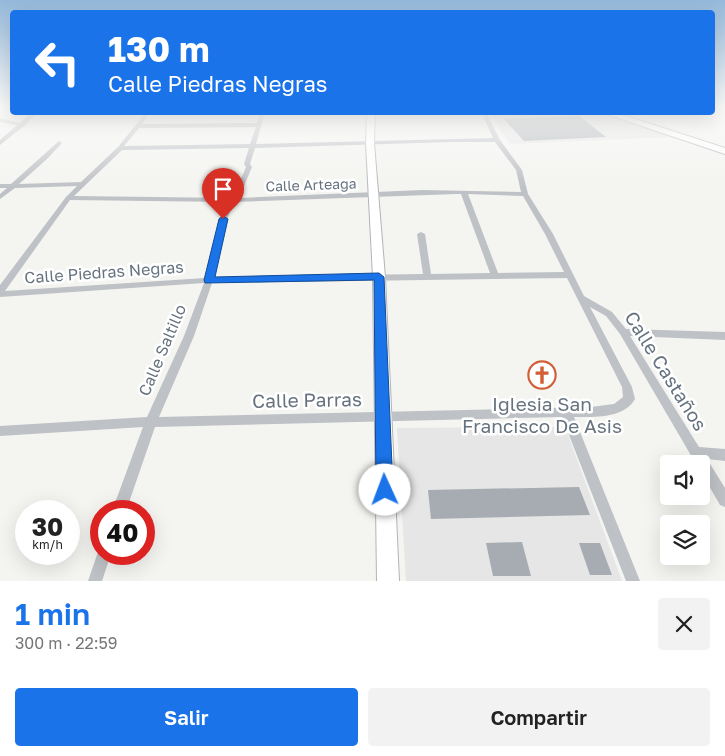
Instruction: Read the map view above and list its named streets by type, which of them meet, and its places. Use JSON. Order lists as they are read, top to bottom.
{
  "streets": {
    "street": [
      "Calle Arteaga",
      "Calle Piedras Negras",
      "Calle Saltillo",
      "Calle Castaños",
      "Calle Parras"
    ]
  },
  "crossings": [
    ["Calle Arteaga", "Calle Piedras Negras"],
    ["Calle Arteaga", "Calle Saltillo"],
    ["Calle Piedras Negras", "Calle Saltillo"],
    ["Calle Saltillo", "Calle Parras"],
    ["Calle Castaños", "Calle Parras"]
  ],
  "places": {
    "church": ["Iglesia San Francisco De Asis"]
  },
  "page": {
    "turn": ["130 m", "Calle Piedras Negras"],
    "speed": "30 km/h",
    "limit": "40",
    "heading": ["1 min", "300 m · 22:59"],
    "buttons": ["Salir", "Compartir"]
  }
}
